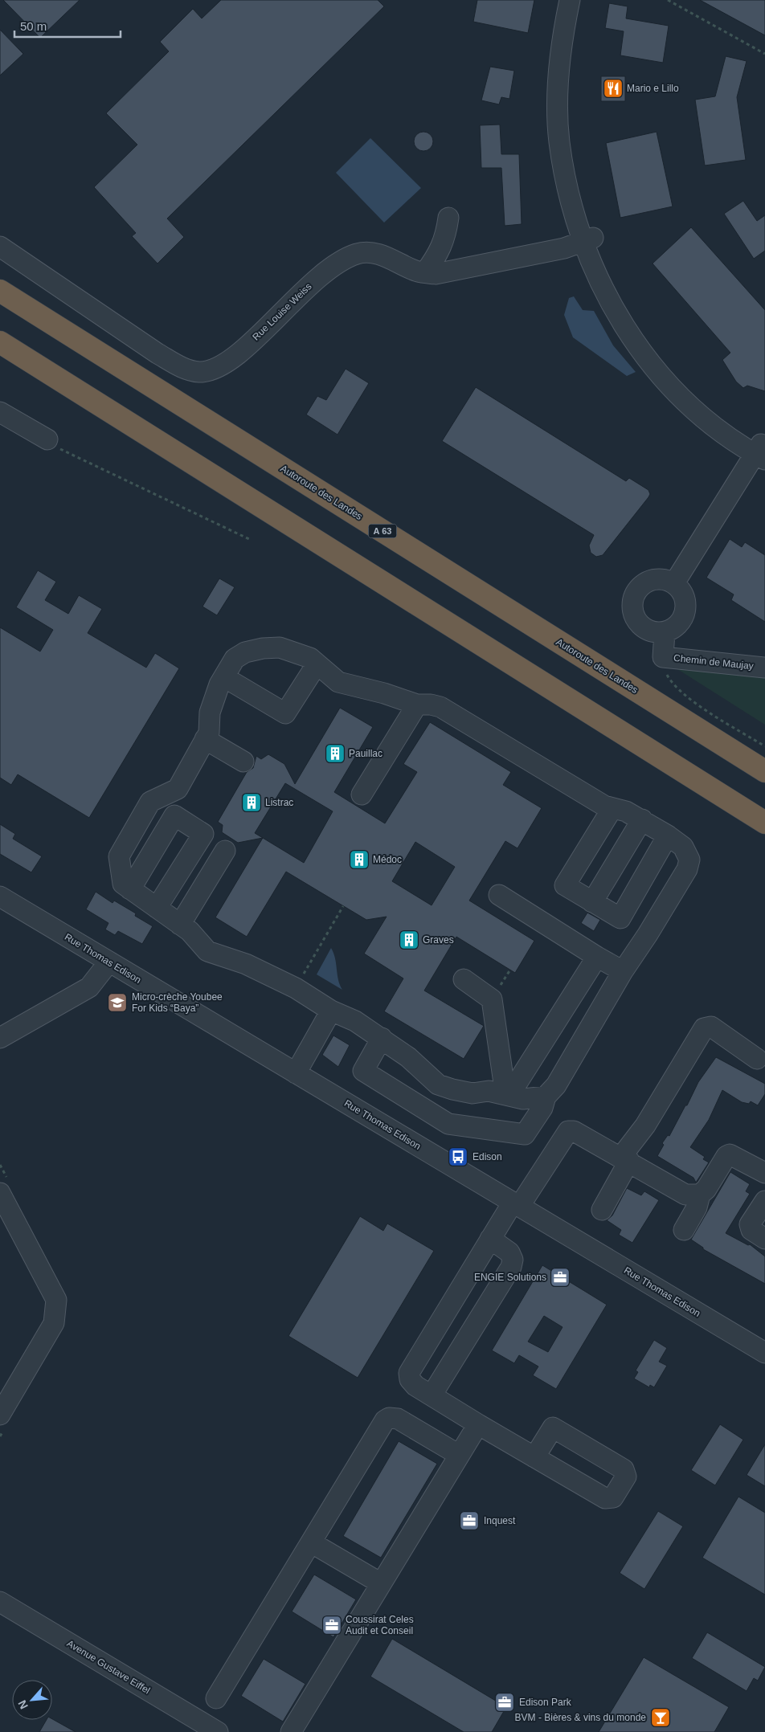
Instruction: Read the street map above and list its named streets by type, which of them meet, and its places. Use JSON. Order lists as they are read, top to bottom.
{
  "streets": {
    "highway": ["Autoroute des Landes", "A 63"],
    "street": [
      "Rue Louise Weiss",
      "Chemin de Maujay",
      "Rue Thomas Edison",
      "Avenue Gustave Eiffel"
    ]
  },
  "places": {
    "restaurant": ["Mario e Lillo"],
    "building": [
      "Pauillac",
      "Listrac",
      "Médoc",
      "Graves"
    ],
    "school or university": ["Micro-crèche Youbee For Kids “Baya”"],
    "bus stop": ["Edison"],
    "office": [
      "ENGIE Solutions",
      "Inquest",
      "Coussirat Celes Audit et Conseil",
      "Edison Park"
    ],
    "bar": ["BVM - Bières & vins du monde"]
  },
  "scale_bar": "50 m",
  "north": "bottom left"
}
